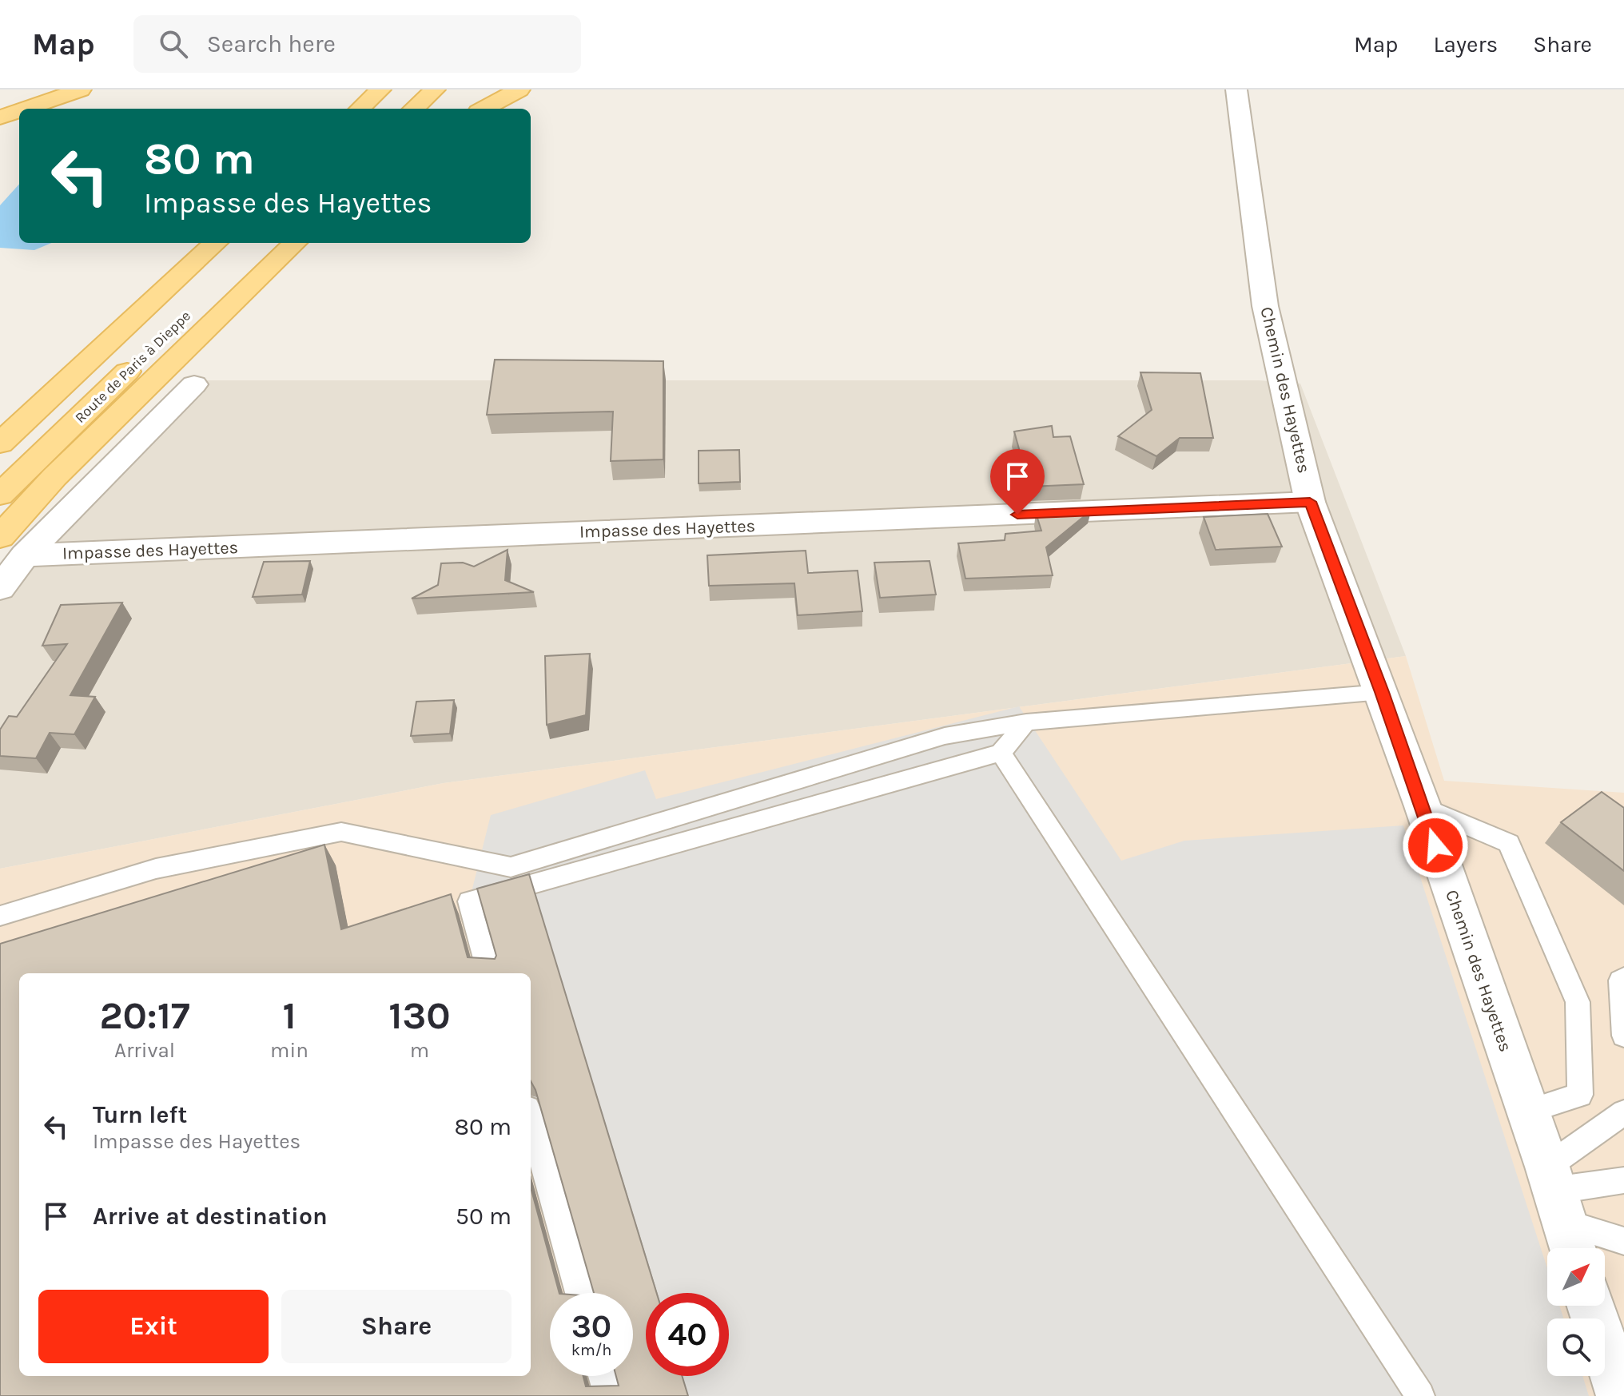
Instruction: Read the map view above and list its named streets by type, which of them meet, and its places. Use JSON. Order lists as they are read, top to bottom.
{
  "streets": {
    "main road": ["Route de Paris à Dieppe"],
    "street": ["Chemin des Hayettes", "Impasse des Hayettes"]
  },
  "crossings": [
    ["Chemin des Hayettes", "Impasse des Hayettes"]
  ],
  "north": "top right",
  "page": {
    "header": "Map",
    "search": "Search here",
    "nav": ["Map", "Layers", "Share"],
    "turn": ["80 m", "Impasse des Hayettes"],
    "eta": [
      "20:17",
      "Arrival",
      "1",
      "min",
      "130",
      "m"
    ],
    "list": [
      {
        "name": "Turn left",
        "note": "Impasse des Hayettes",
        "value": "80 m"
      },
      {
        "name": "Arrive at destination",
        "value": "50 m"
      }
    ],
    "buttons": ["Exit", "Share"],
    "speed": "30 km/h",
    "limit": "40"
  }
}
